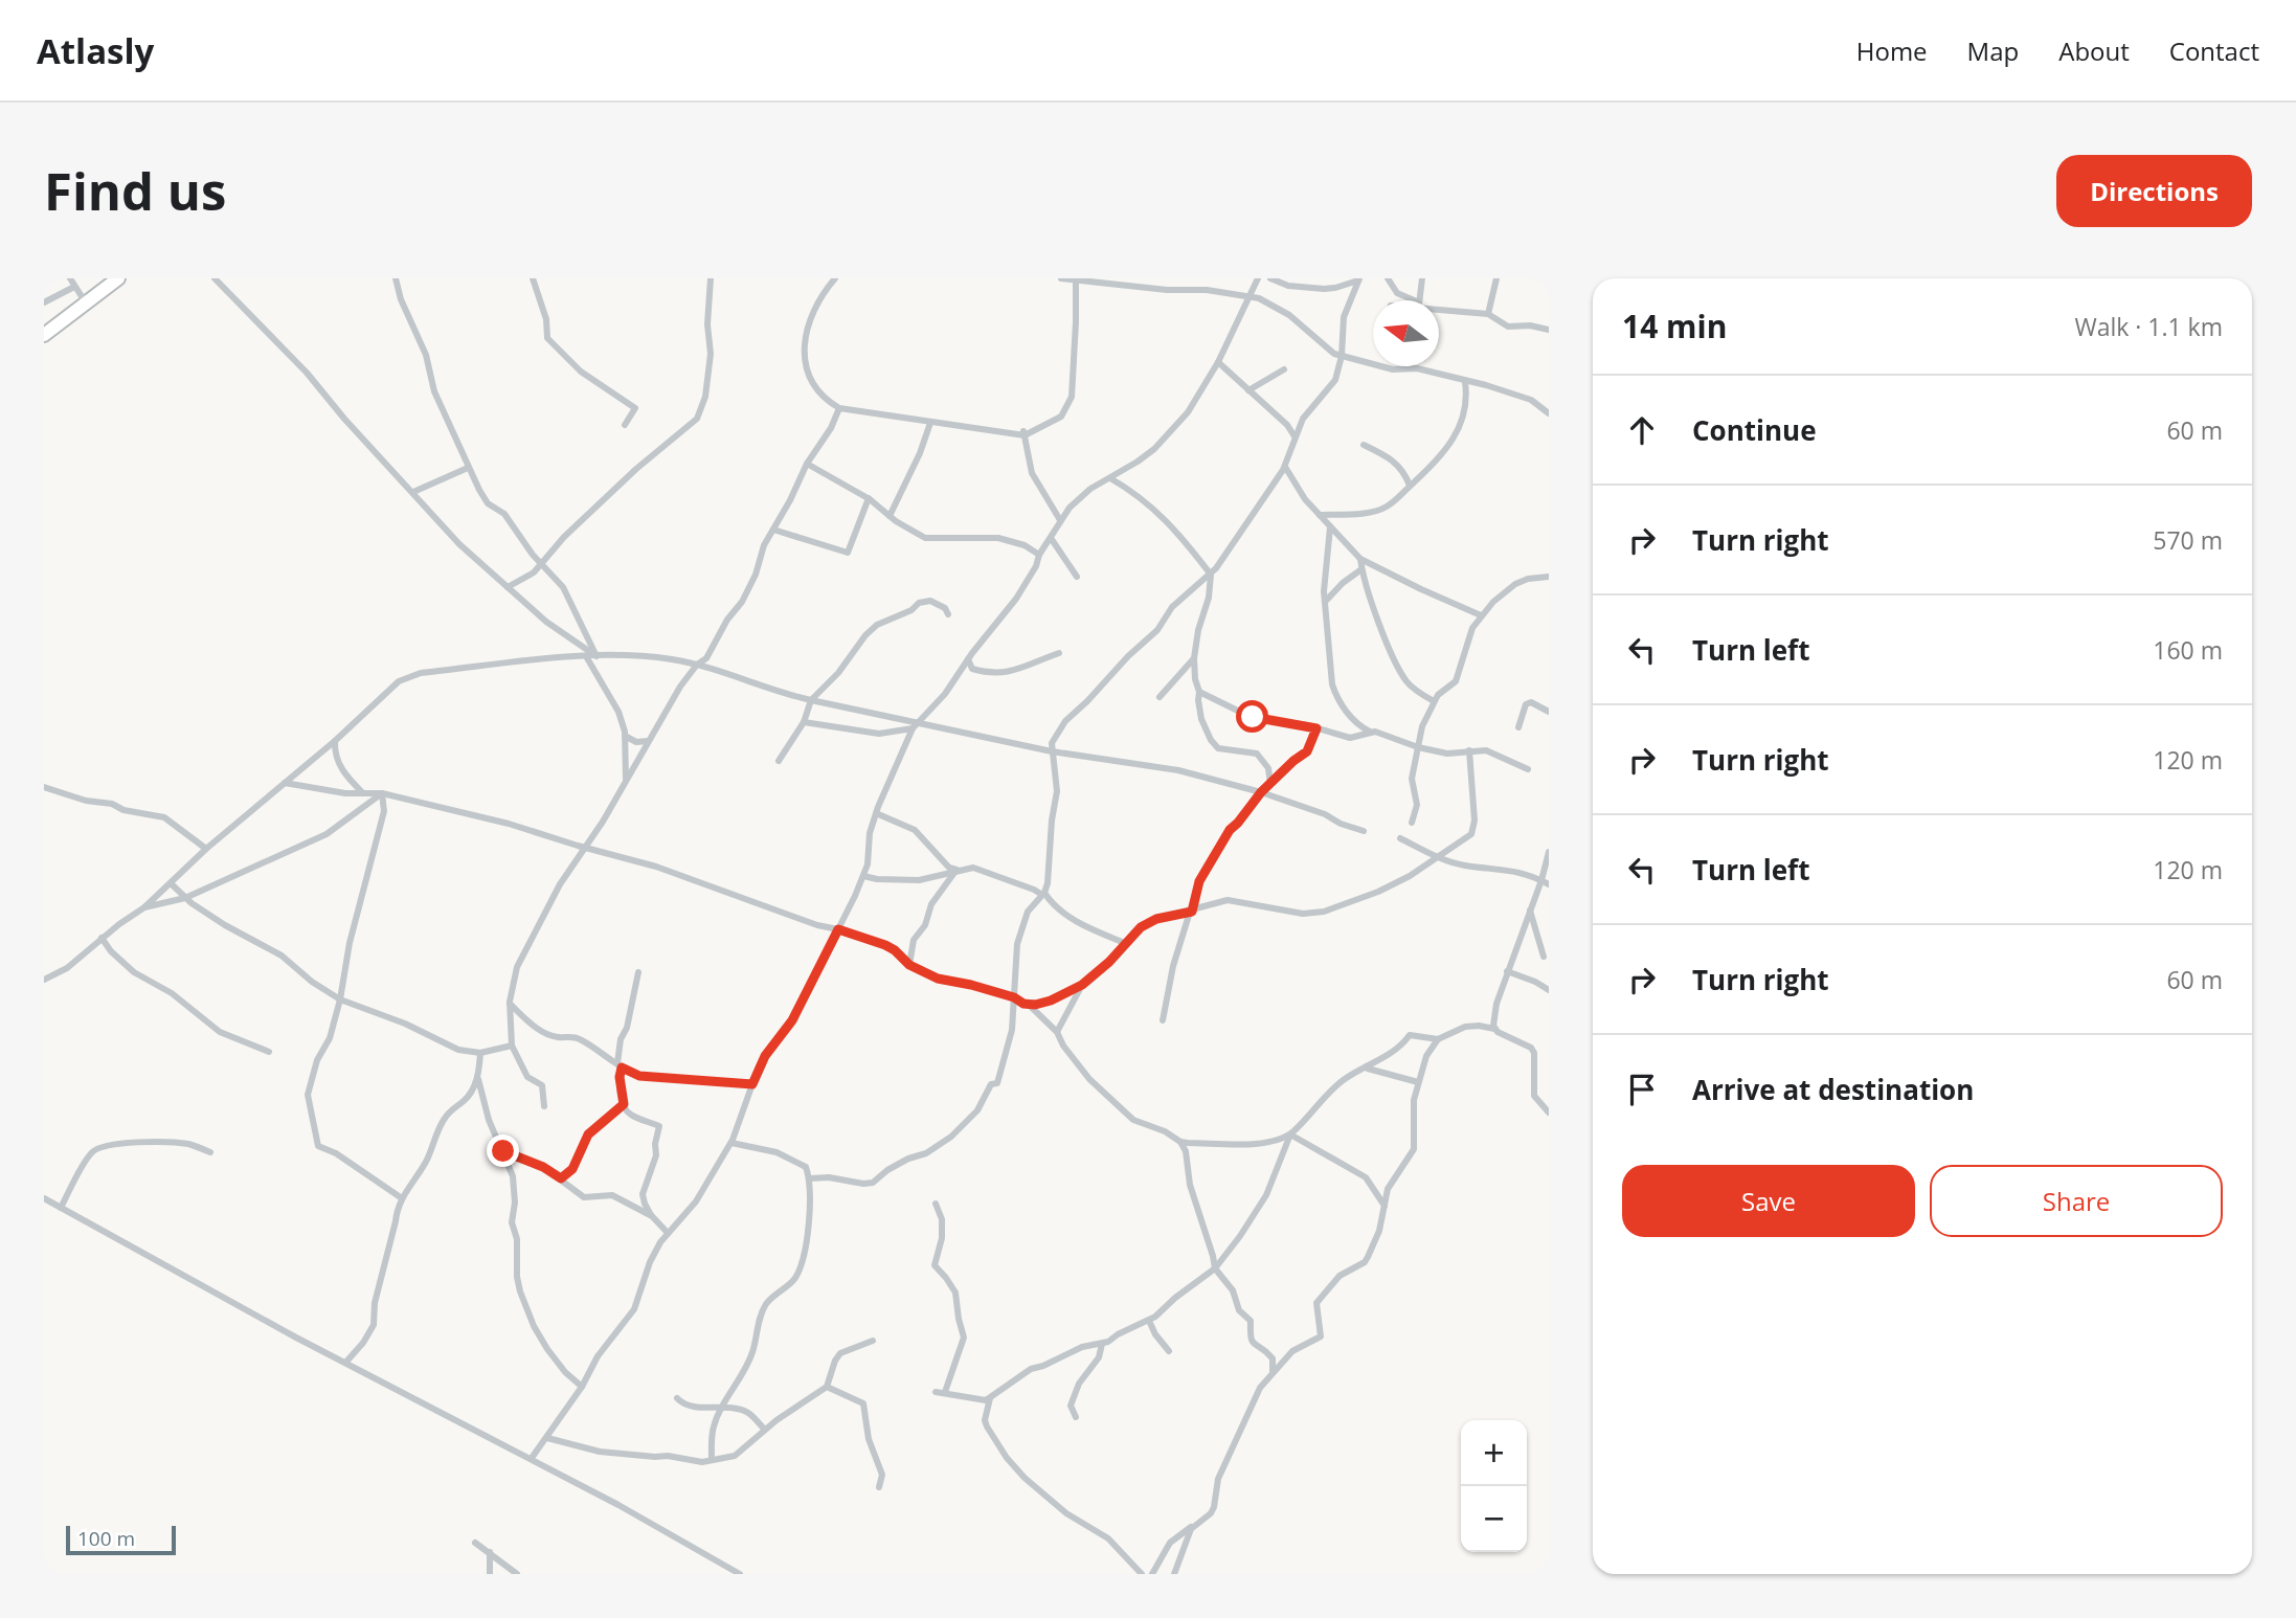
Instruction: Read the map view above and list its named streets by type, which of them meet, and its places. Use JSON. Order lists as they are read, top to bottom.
{
  "scale_bar": "100 m",
  "north": "left",
  "page": {
    "header": "Atlasly",
    "nav": [
      "Home",
      "Map",
      "About",
      "Contact"
    ],
    "buttons": [
      "Directions",
      ["Save", "Share"]
    ],
    "title": "Find us",
    "heading": ["14 min", "Walk · 1.1 km"],
    "list": [
      ["Continue", "60 m"],
      ["Turn right", "570 m"],
      ["Turn left", "160 m"],
      ["Turn right", "120 m"],
      ["Turn left", "120 m"],
      ["Turn right", "60 m"],
      "Arrive at destination"
    ],
    "map_buttons": ["+", "−"],
    "scale": "100 m"
  }
}
